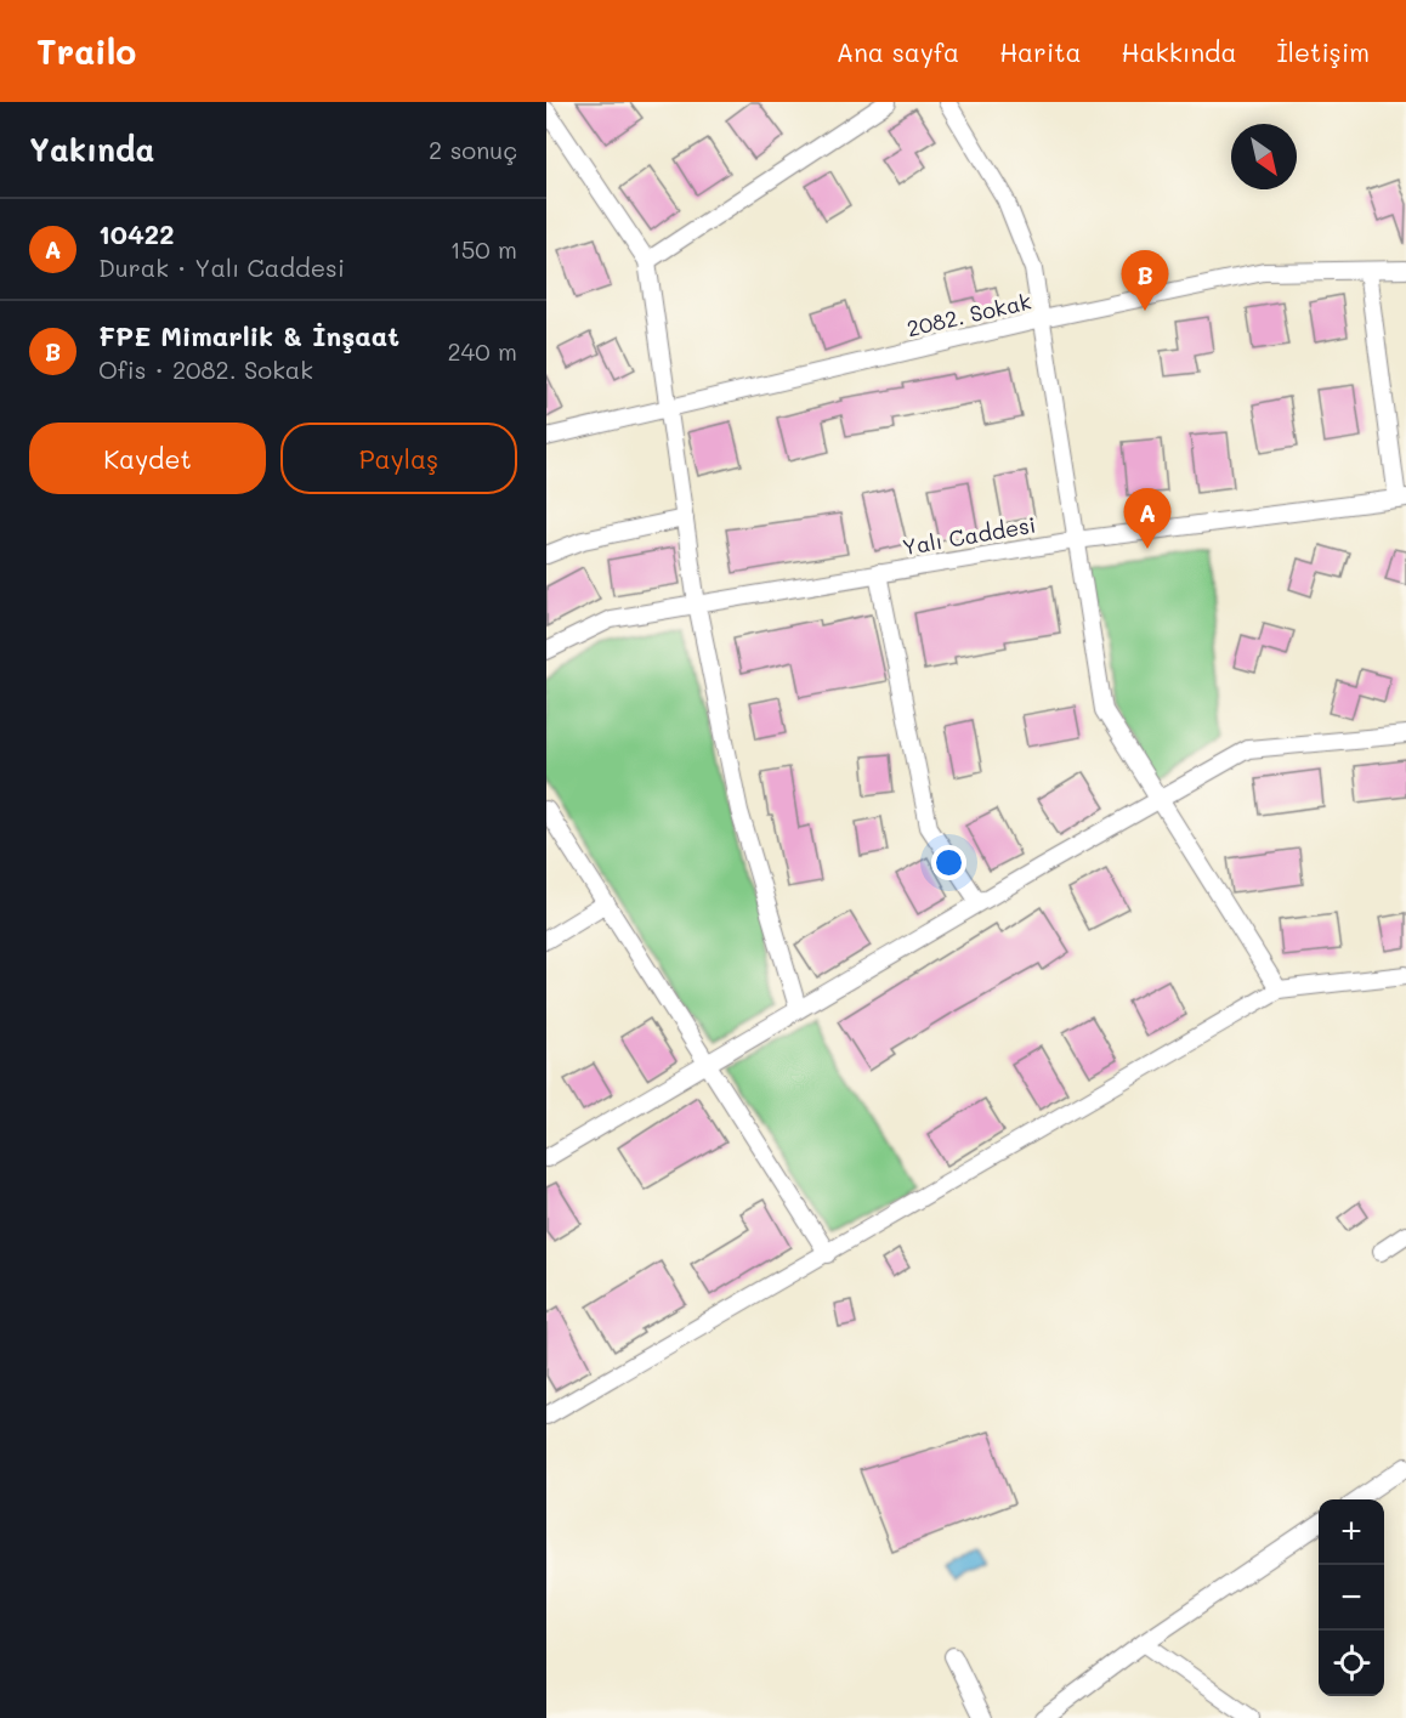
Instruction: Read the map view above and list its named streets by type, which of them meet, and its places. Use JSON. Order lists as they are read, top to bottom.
{
  "streets": {
    "street": ["2082. Sokak", "Yalı Caddesi"]
  },
  "north": "bottom right",
  "page": {
    "header": "Trailo",
    "nav": [
      "Ana sayfa",
      "Harita",
      "Hakkında",
      "İletişim"
    ],
    "heading": ["Yakında", "2 sonuç"],
    "list": [
      {
        "mark": "A",
        "name": "10422",
        "note": "Durak · Yalı Caddesi",
        "value": "150 m"
      },
      {
        "mark": "B",
        "name": "FPE Mimarlik & İnşaat",
        "note": "Ofis · 2082. Sokak",
        "value": "240 m"
      }
    ],
    "pins": ["B", "A"],
    "buttons": ["Kaydet", "Paylaş"],
    "map_buttons": ["+", "−"]
  }
}
